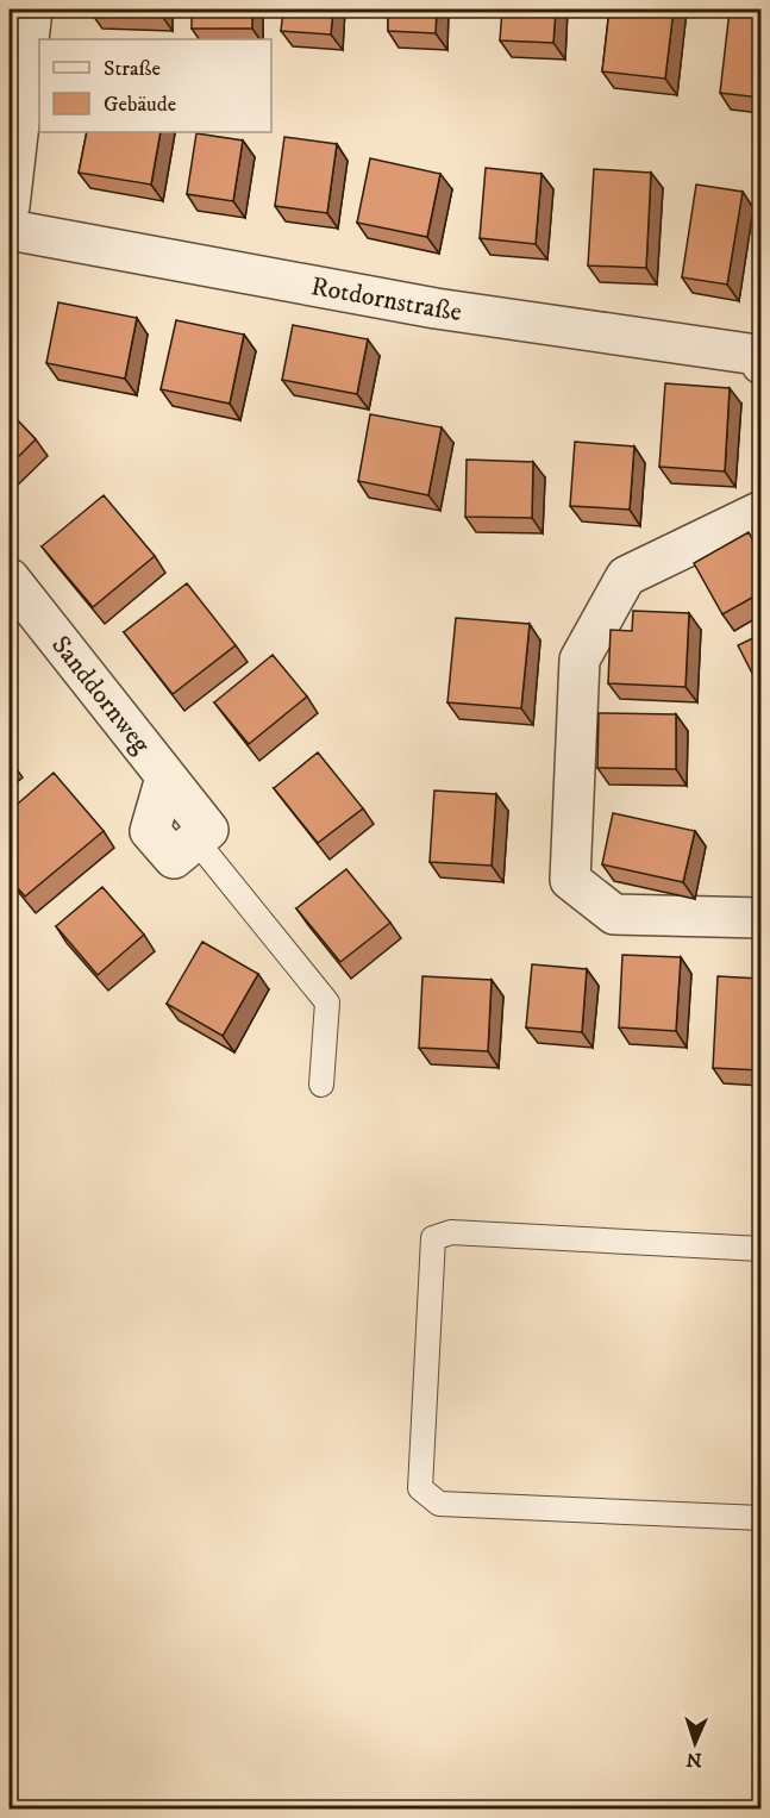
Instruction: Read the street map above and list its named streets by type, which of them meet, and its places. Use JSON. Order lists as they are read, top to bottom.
{
  "streets": {
    "street": ["Rotdornstraße", "Sanddornweg"]
  },
  "legend": ["Straße", "Gebäude"],
  "north": "bottom"
}
